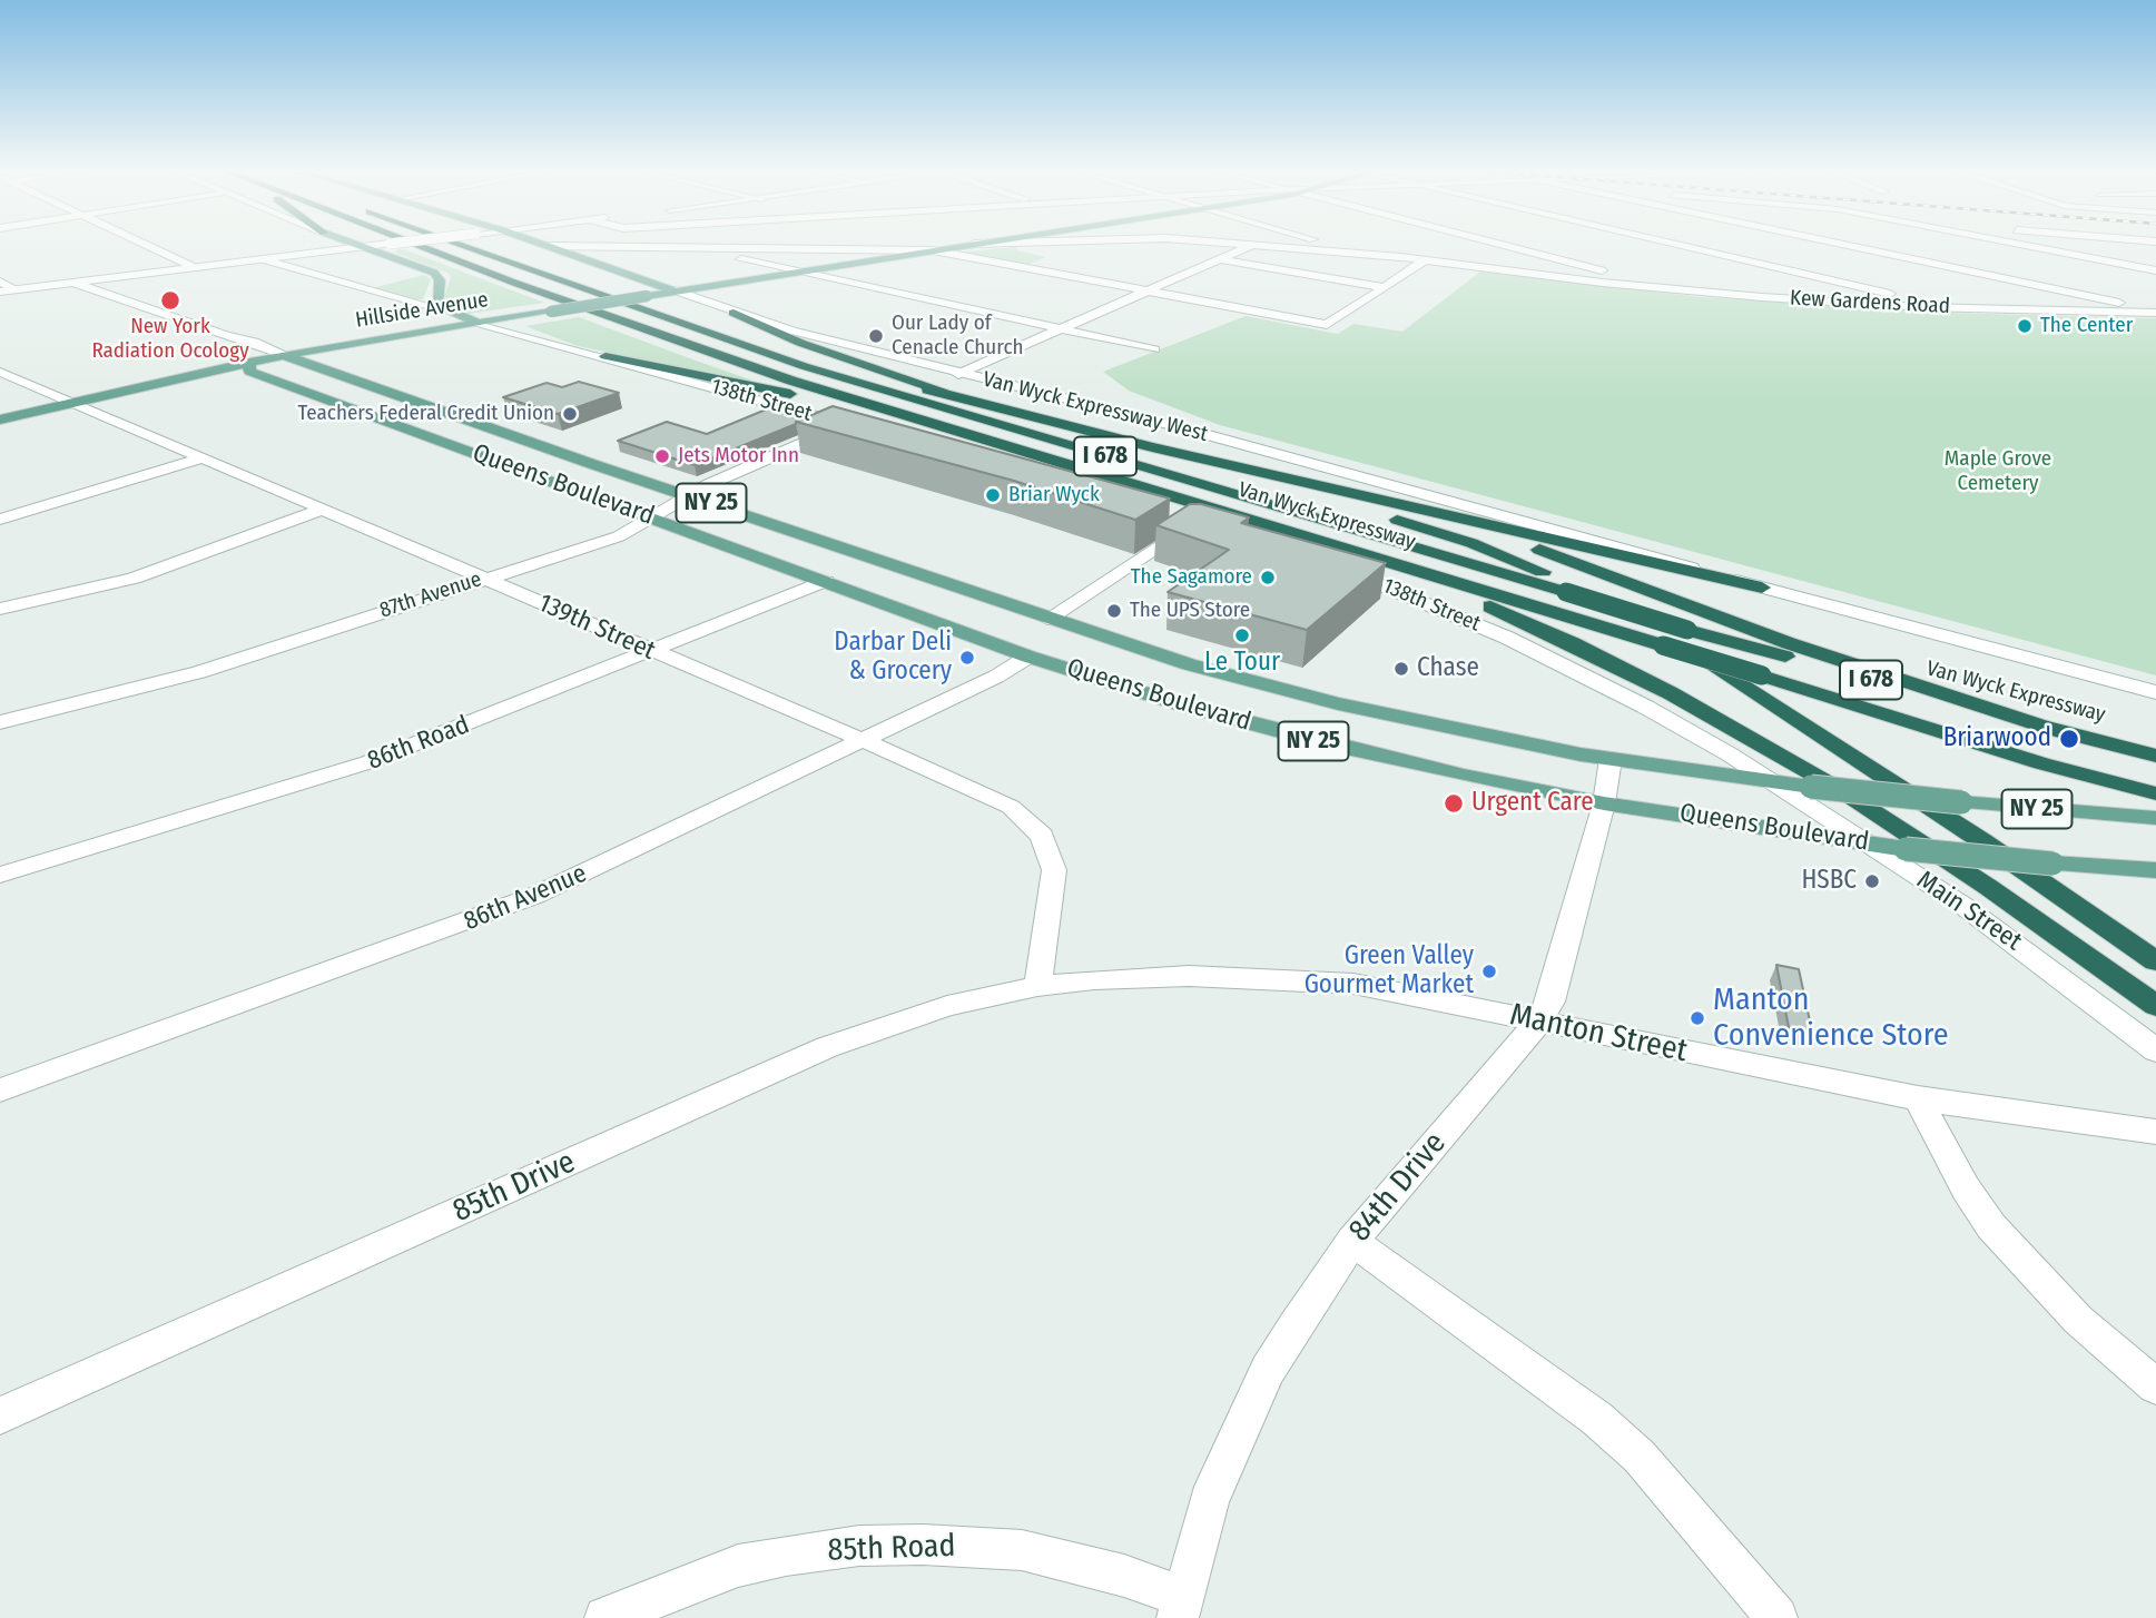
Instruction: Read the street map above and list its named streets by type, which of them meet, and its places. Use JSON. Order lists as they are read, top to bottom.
{
  "streets": {
    "highway": ["I 678", "Van Wyck Expressway"],
    "main road": [
      "Hillside Avenue",
      "Van Wyck Expressway West",
      "Queens Boulevard",
      "NY 25"
    ],
    "street": [
      "Kew Gardens Road",
      "138th Street",
      "87th Avenue",
      "139th Street",
      "86th Road",
      "86th Avenue",
      "Main Street",
      "Manton Street",
      "85th Drive",
      "84th Drive",
      "85th Road"
    ]
  },
  "crossings": [
    ["Hillside Avenue", "138th Street"],
    ["Hillside Avenue", "Van Wyck Expressway West"],
    ["Hillside Avenue", "Queens Boulevard"],
    ["Hillside Avenue", "Van Wyck Expressway"],
    ["Hillside Avenue", "139th Street"],
    ["138th Street", "Queens Boulevard"],
    ["138th Street", "87th Avenue"],
    ["138th Street", "Main Street"],
    ["Van Wyck Expressway West", "Van Wyck Expressway"],
    ["Queens Boulevard", "87th Avenue"],
    ["Queens Boulevard", "86th Road"],
    ["Queens Boulevard", "86th Avenue"],
    ["Queens Boulevard", "Main Street"],
    ["Queens Boulevard", "84th Drive"],
    ["87th Avenue", "139th Street"],
    ["139th Street", "86th Road"],
    ["139th Street", "86th Avenue"],
    ["139th Street", "Manton Street"],
    ["139th Street", "85th Drive"],
    ["Manton Street", "85th Drive"],
    ["Manton Street", "84th Drive"],
    ["84th Drive", "85th Road"]
  ],
  "parks": ["Maple Grove Cemetery"],
  "places": [
    "New York Radiation Ocology",
    "The Center",
    "Our Lady of Cenacle Church",
    "Teachers Federal Credit Union",
    "Jets Motor Inn",
    "Briar Wyck",
    "The Sagamore",
    "The UPS Store",
    "Le Tour",
    "Darbar Deli & Grocery",
    "Chase",
    "Briarwood",
    "Urgent Care",
    "HSBC",
    "Green Valley Gourmet Market",
    "Manton Convenience Store"
  ]
}
